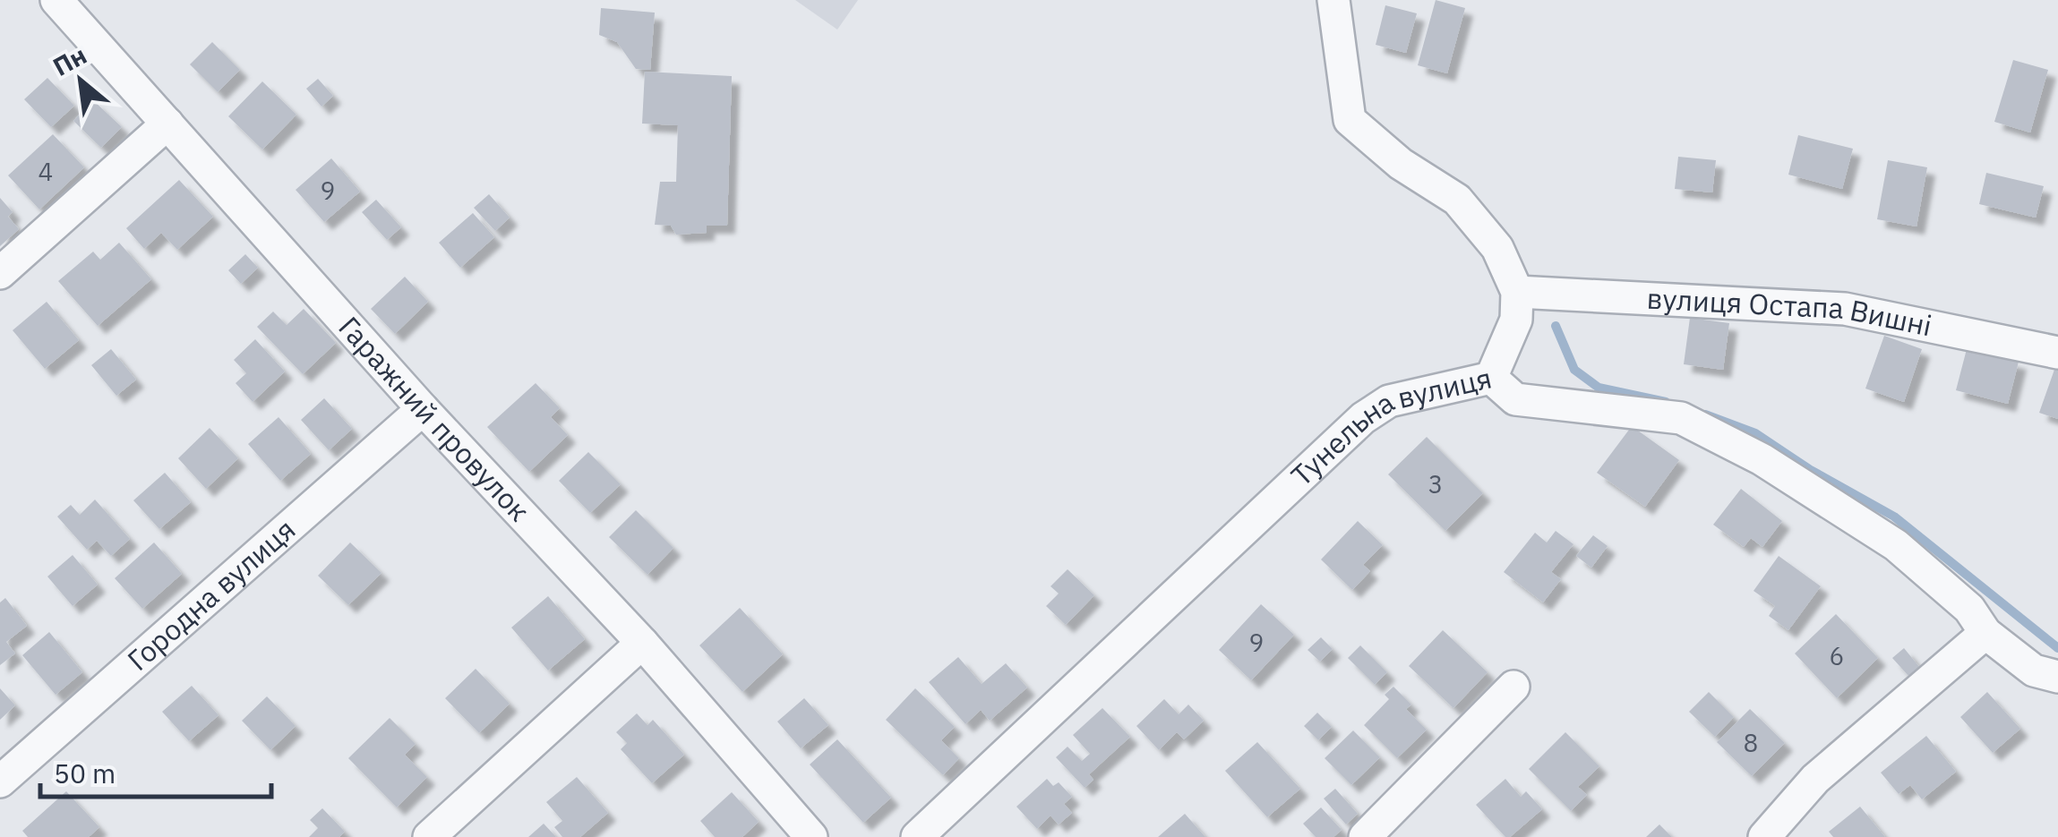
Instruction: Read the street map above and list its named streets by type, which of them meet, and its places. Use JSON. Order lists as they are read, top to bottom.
{
  "streets": {
    "street": [
      "вулиця Остапа Вишні",
      "Гаражний провулок",
      "Тунельна вулиця",
      "Городна вулиця"
    ]
  },
  "crossings": [
    ["Гаражний провулок", "Городна вулиця"]
  ],
  "house_numbers": [
    "4",
    "9",
    "3",
    "9",
    "6",
    "8"
  ],
  "scale_bar": "50 m",
  "north": "top left"
}
